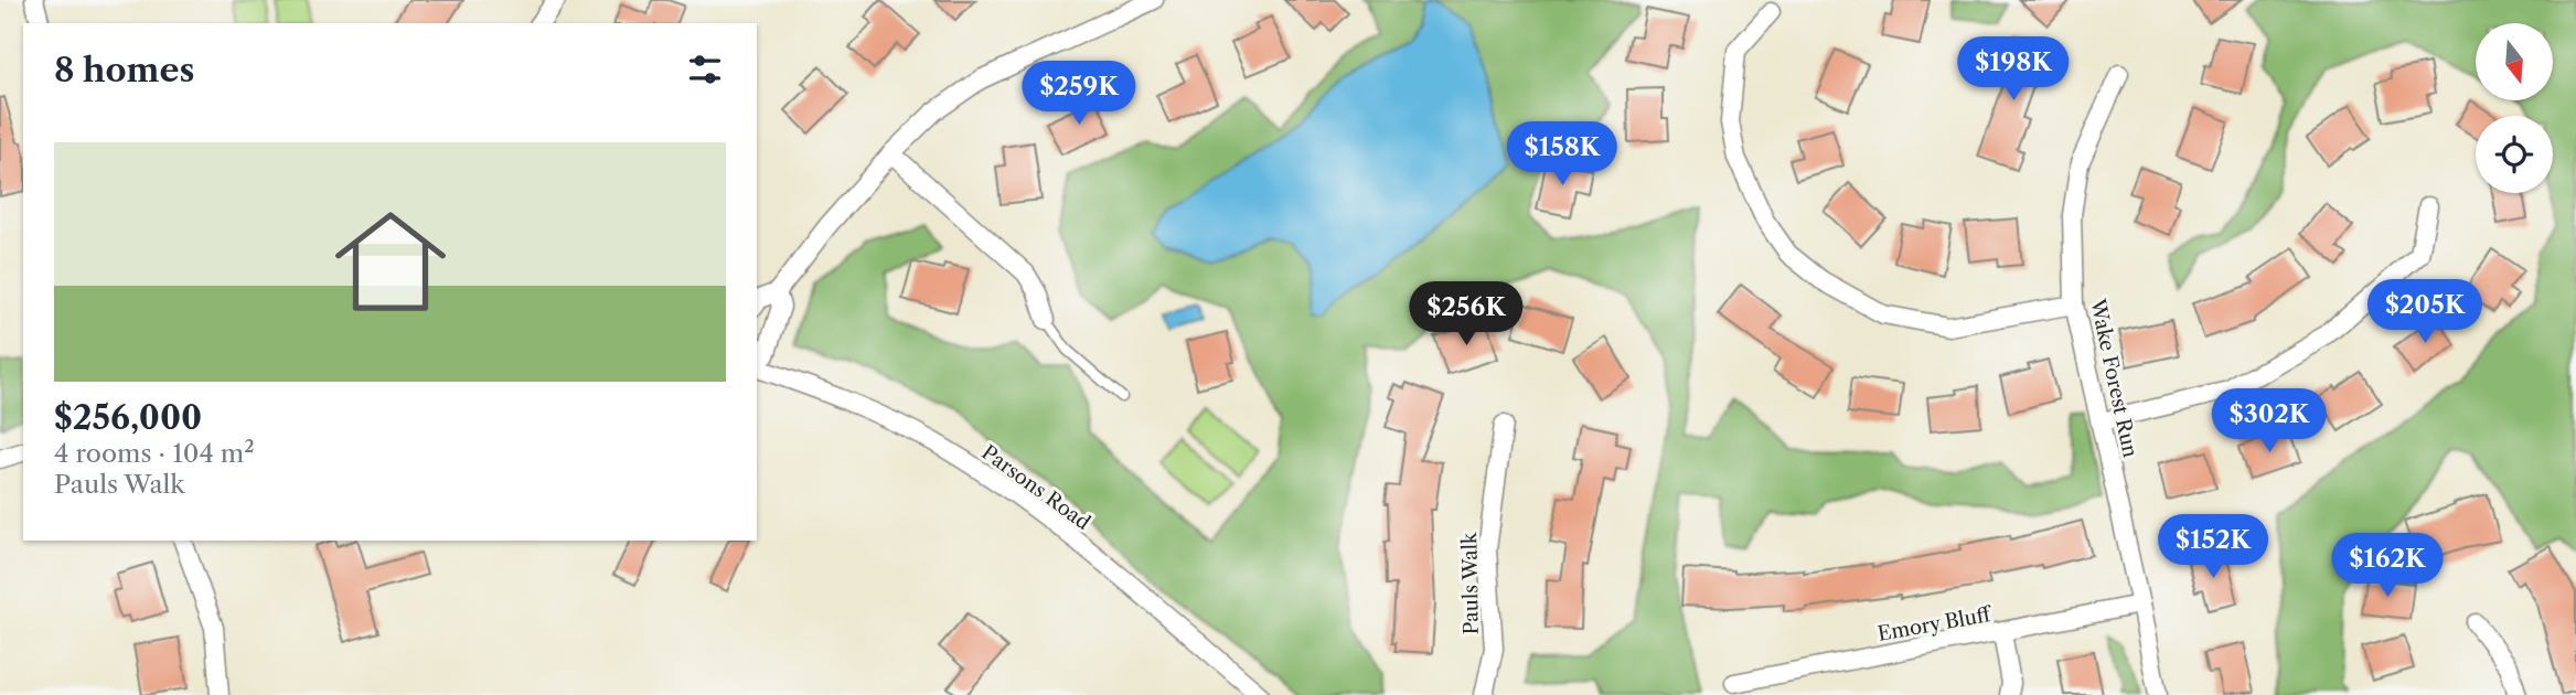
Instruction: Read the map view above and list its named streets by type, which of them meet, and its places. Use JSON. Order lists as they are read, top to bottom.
{
  "streets": {
    "street": [
      "Wake Forest Run",
      "Parsons Road",
      "Pauls Walk",
      "Emory Bluff"
    ]
  },
  "crossings": [
    ["Wake Forest Run", "Emory Bluff"]
  ],
  "north": "bottom",
  "page": {
    "heading": "8 homes",
    "price": [
      "$198K",
      "$259K",
      "$158K",
      "$205K",
      "$256K",
      "$302K",
      "$152K",
      "$162K"
    ],
    "list": [
      {
        "name": "$256,000",
        "note": "4 rooms · 104 m² · Pauls Walk"
      }
    ]
  }
}
